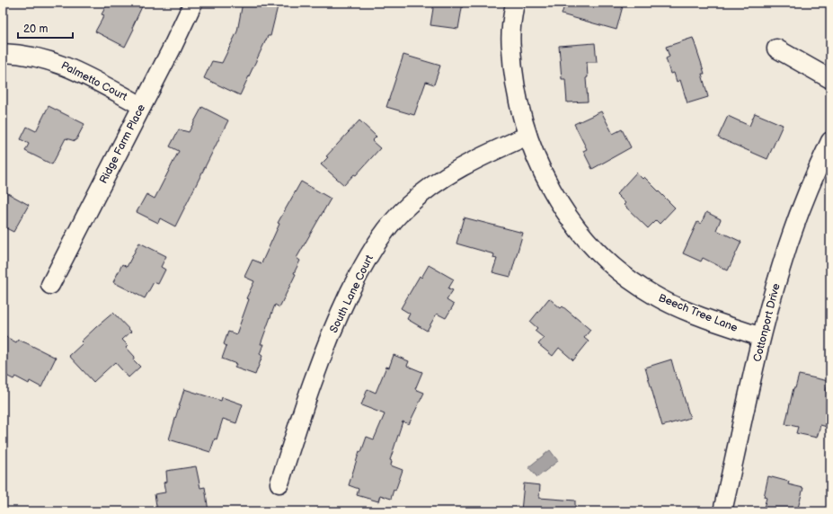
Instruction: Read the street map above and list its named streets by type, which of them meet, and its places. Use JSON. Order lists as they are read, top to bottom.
{
  "streets": {
    "street": [
      "Palmetto Court",
      "Ridge Farm Place",
      "South Lane Court",
      "Beech Tree Lane",
      "Cottonport Drive"
    ]
  },
  "crossings": [
    ["Palmetto Court", "Ridge Farm Place"],
    ["South Lane Court", "Beech Tree Lane"],
    ["Beech Tree Lane", "Cottonport Drive"]
  ],
  "scale_bar": "20 m"
}
